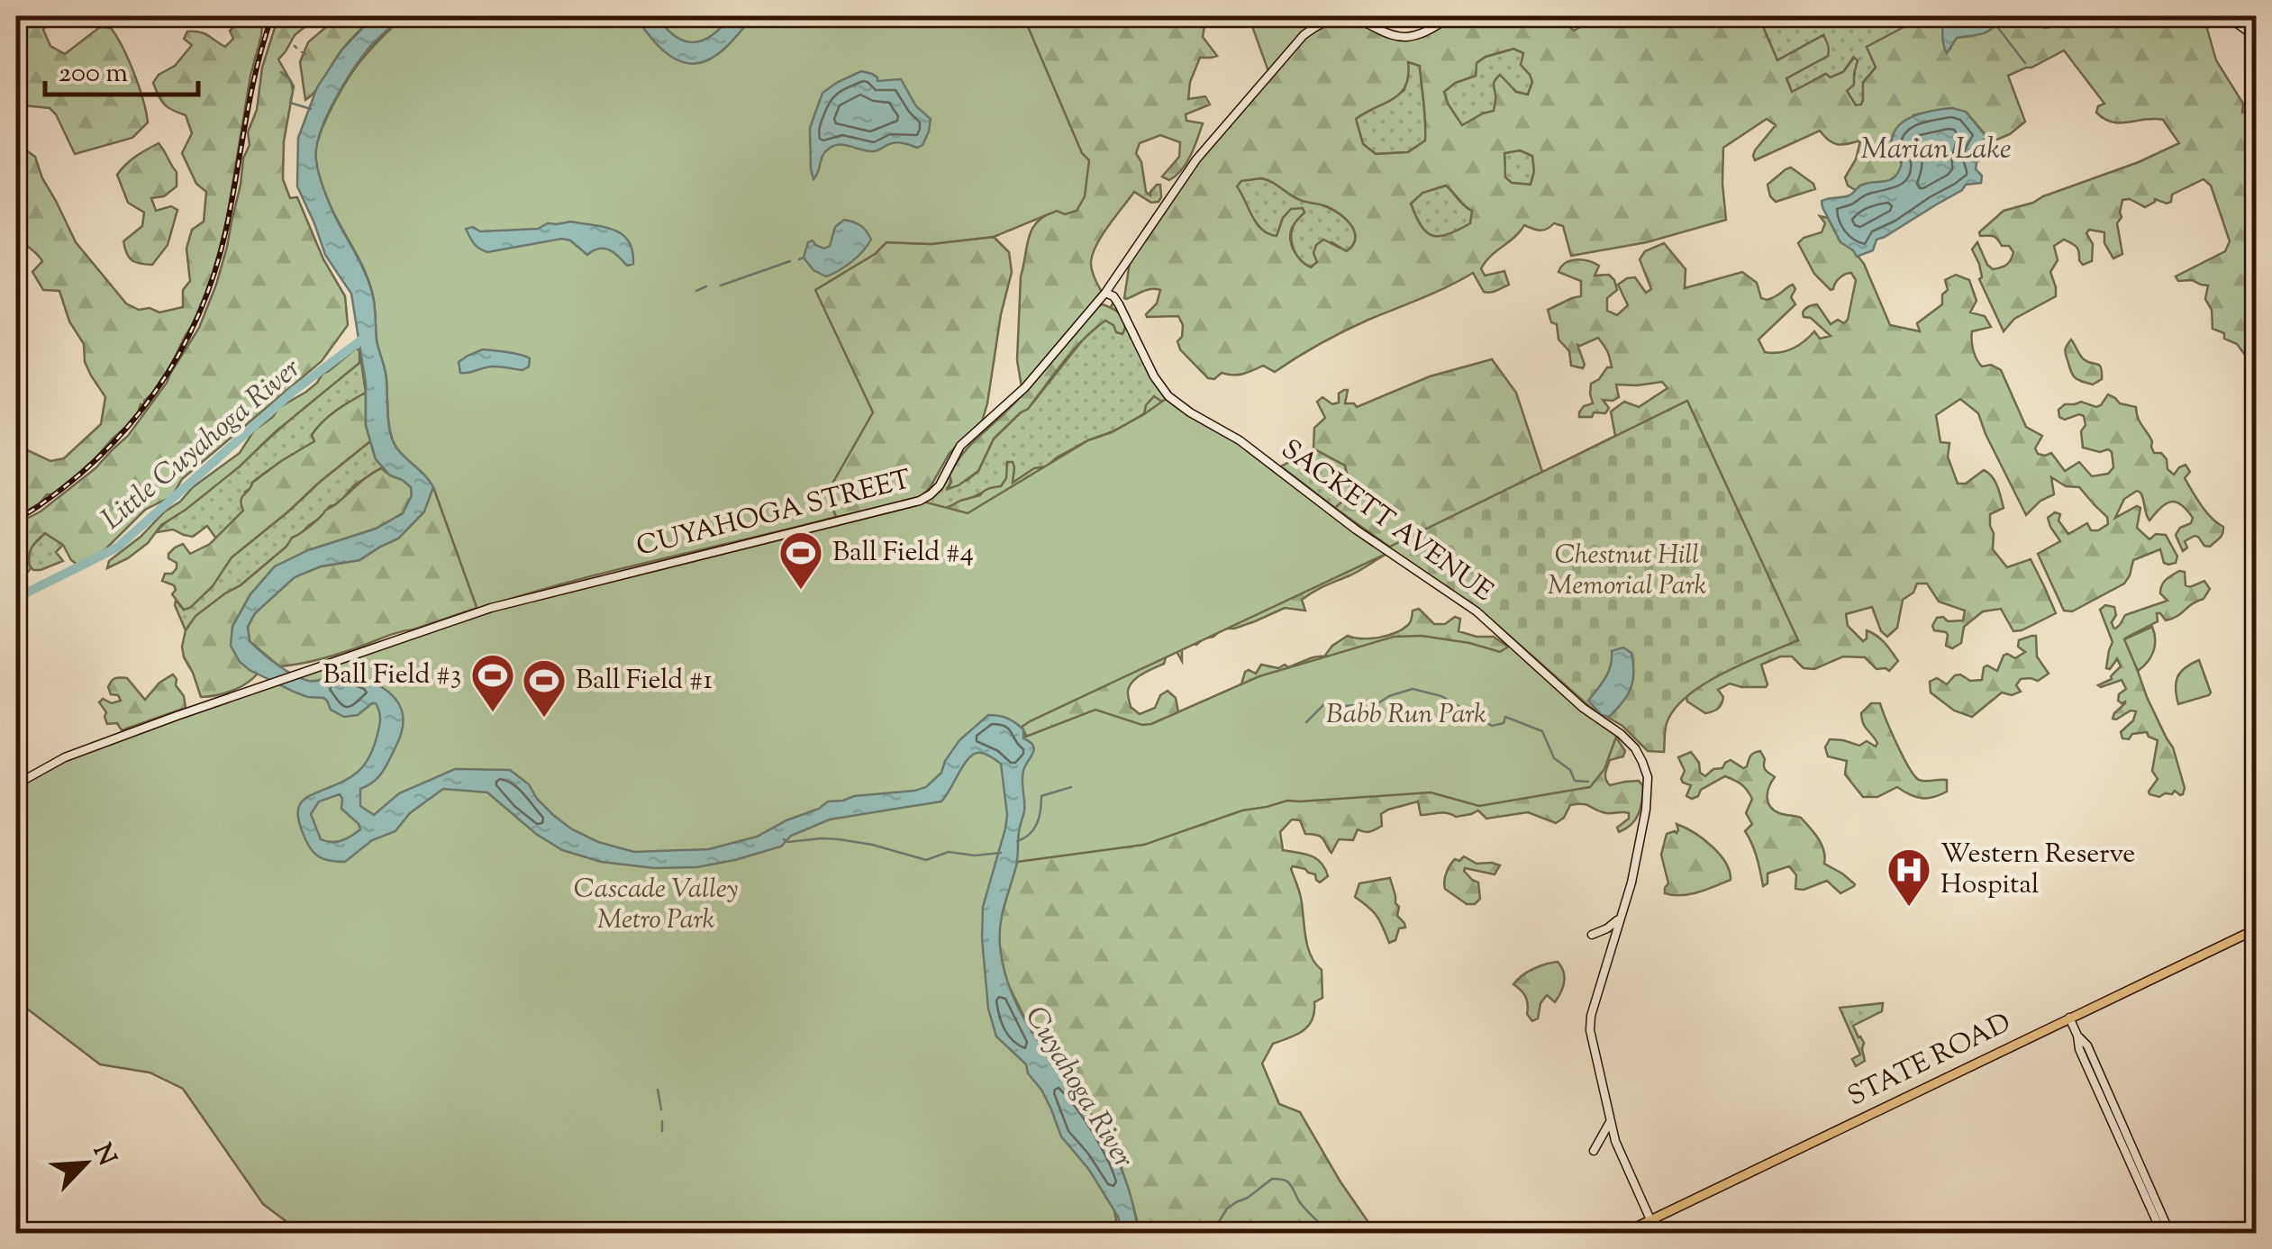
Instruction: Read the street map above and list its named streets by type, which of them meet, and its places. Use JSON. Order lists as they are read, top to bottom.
{
  "streets": {
    "main road": ["STATE ROAD"],
    "street": ["CUYAHOGA STREET", "SACKETT AVENUE"]
  },
  "crossings": [
    ["CUYAHOGA STREET", "SACKETT AVENUE"]
  ],
  "water": ["Marian Lake", "Little Cuyahoga River", "Cuyahoga River"],
  "parks": ["Chestnut Hill Memorial Park", "Babb Run Park", "Cascade Valley Metro Park"],
  "places": {
    "sports": ["Ball Field #4", "Ball Field #3", "Ball Field #1"],
    "hospital": ["Western Reserve Hospital"]
  },
  "scale_bar": "200 m",
  "north": "top right"
}
